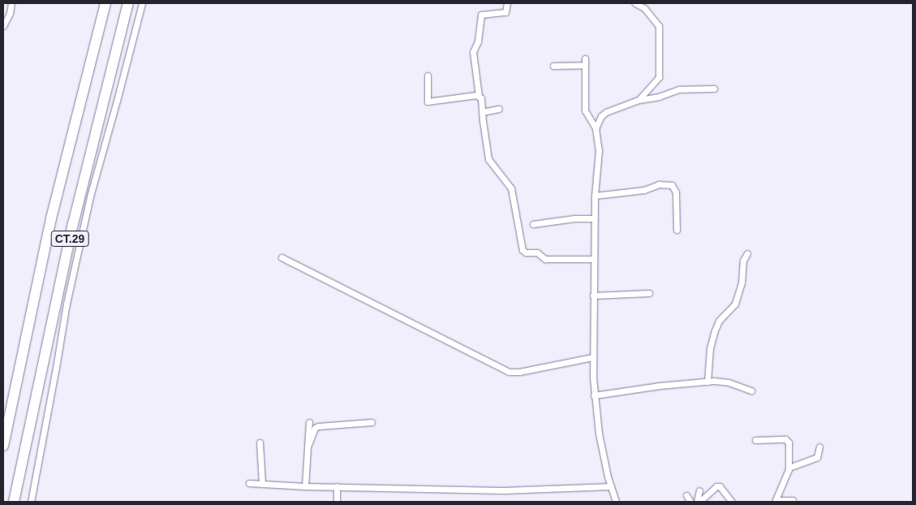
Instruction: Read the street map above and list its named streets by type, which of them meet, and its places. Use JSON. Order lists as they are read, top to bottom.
{
  "streets": {
    "highway": ["CT.29"]
  }
}
